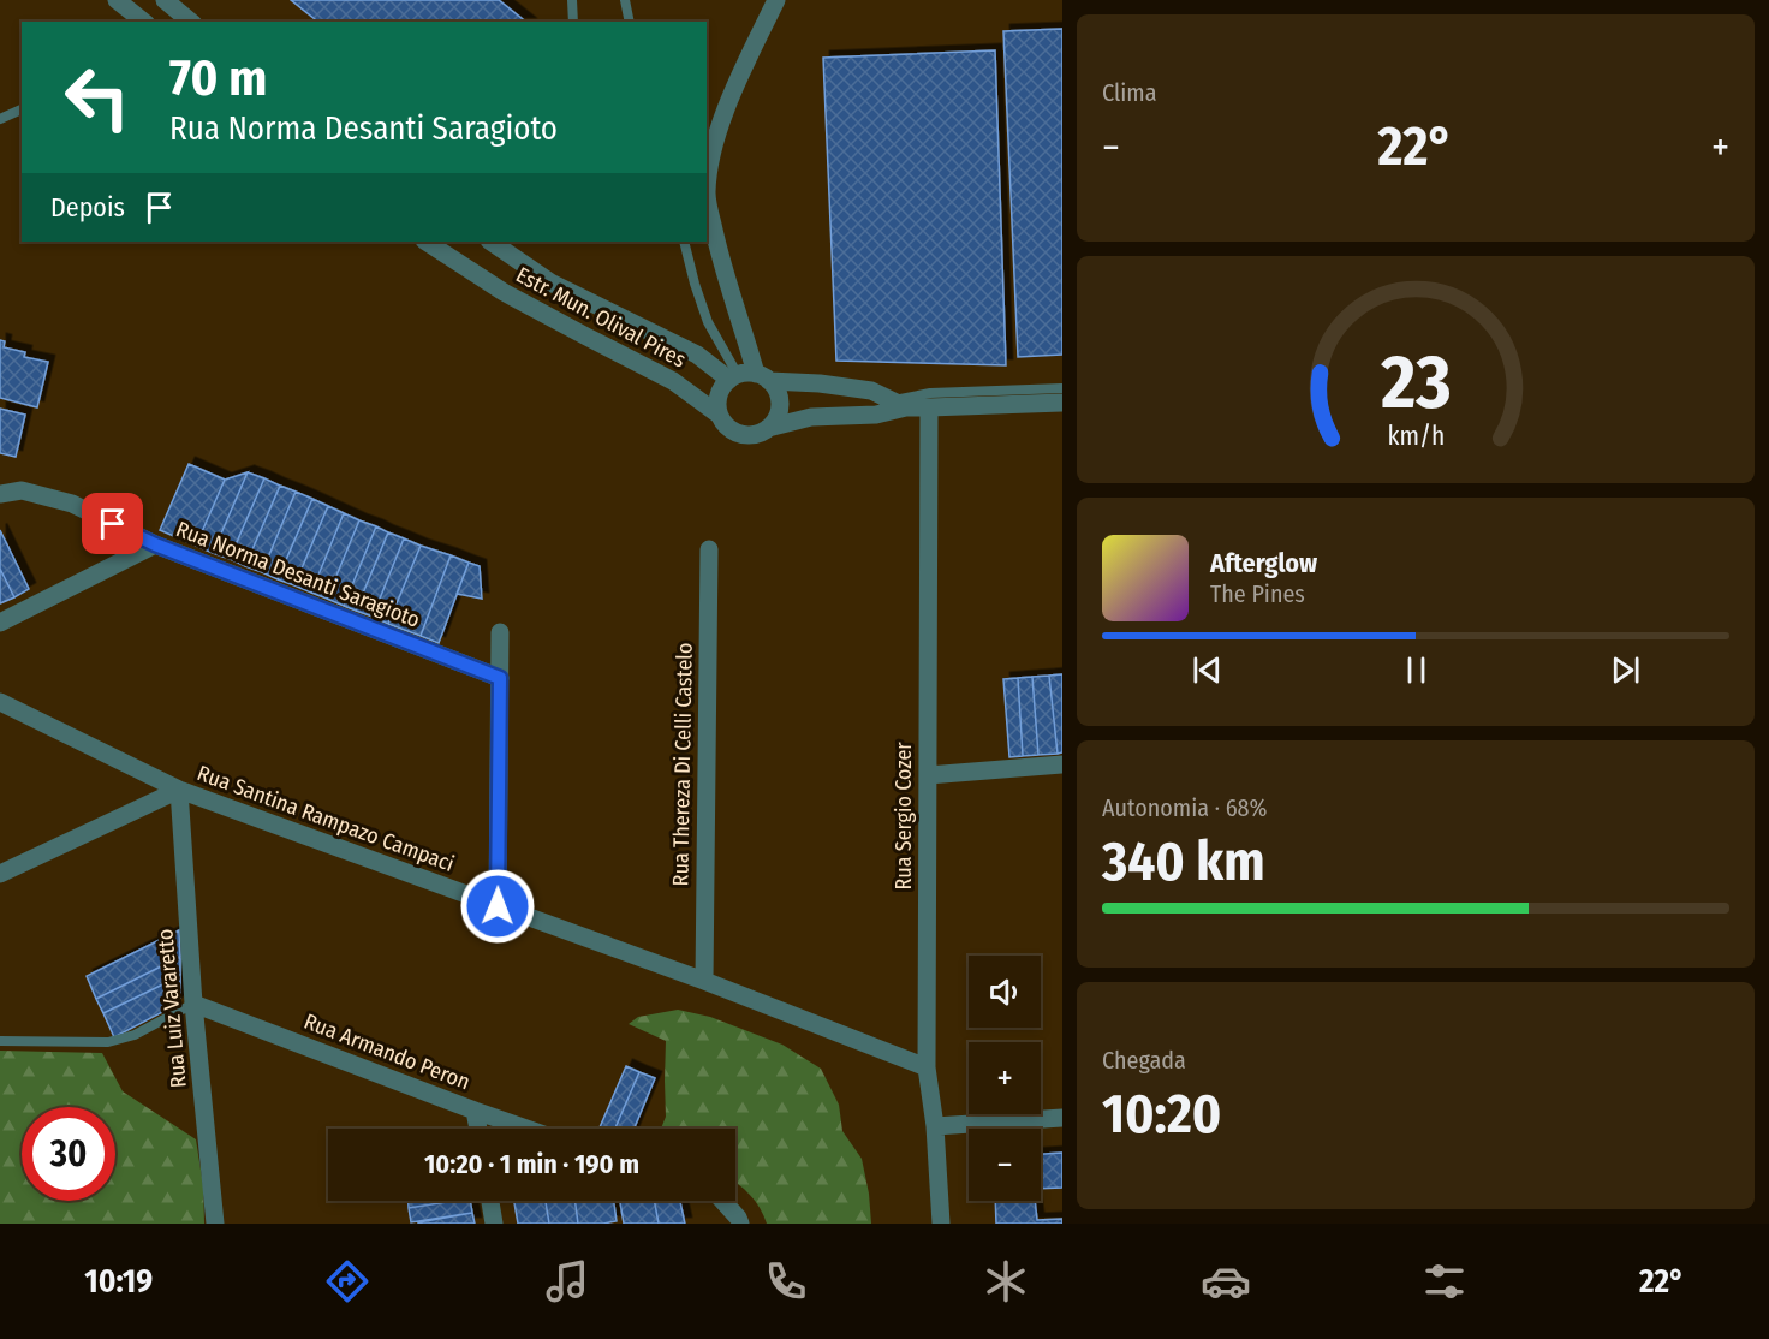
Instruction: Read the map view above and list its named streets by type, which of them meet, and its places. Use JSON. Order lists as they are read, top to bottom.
{
  "streets": {
    "street": [
      "Estr. Mun. Olival Pires",
      "Rua Norma Desanti Saragioto",
      "Rua Thereza Di Celli Castelo",
      "Rua Sergio Cozer",
      "Rua Santina Rampazo Campaci",
      "Rua Luiz Vararetto",
      "Rua Armando Peron"
    ]
  },
  "crossings": [
    ["Estr. Mun. Olival Pires", "Rua Sergio Cozer"],
    ["Rua Thereza Di Celli Castelo", "Rua Santina Rampazo Campaci"],
    ["Rua Sergio Cozer", "Rua Santina Rampazo Campaci"],
    ["Rua Santina Rampazo Campaci", "Rua Luiz Vararetto"],
    ["Rua Luiz Vararetto", "Rua Armando Peron"]
  ],
  "page": {
    "tile": [
      "Clima",
      ["Autonomia · 68%", "340 km"],
      ["Chegada", "10:20"]
    ],
    "turn": ["70 m", "Rua Norma Desanti Saragioto"],
    "heat": ["−", "22°", "+"],
    "then": "Depois",
    "song": ["Afterglow", "The Pines"],
    "map_buttons": ["+", "−"],
    "limit": "30",
    "trip": "10:20 · 1 min · 190 m",
    "tabs": ["10:19", "22°"],
    "gauge": ["23", "km/h"]
  }
}
